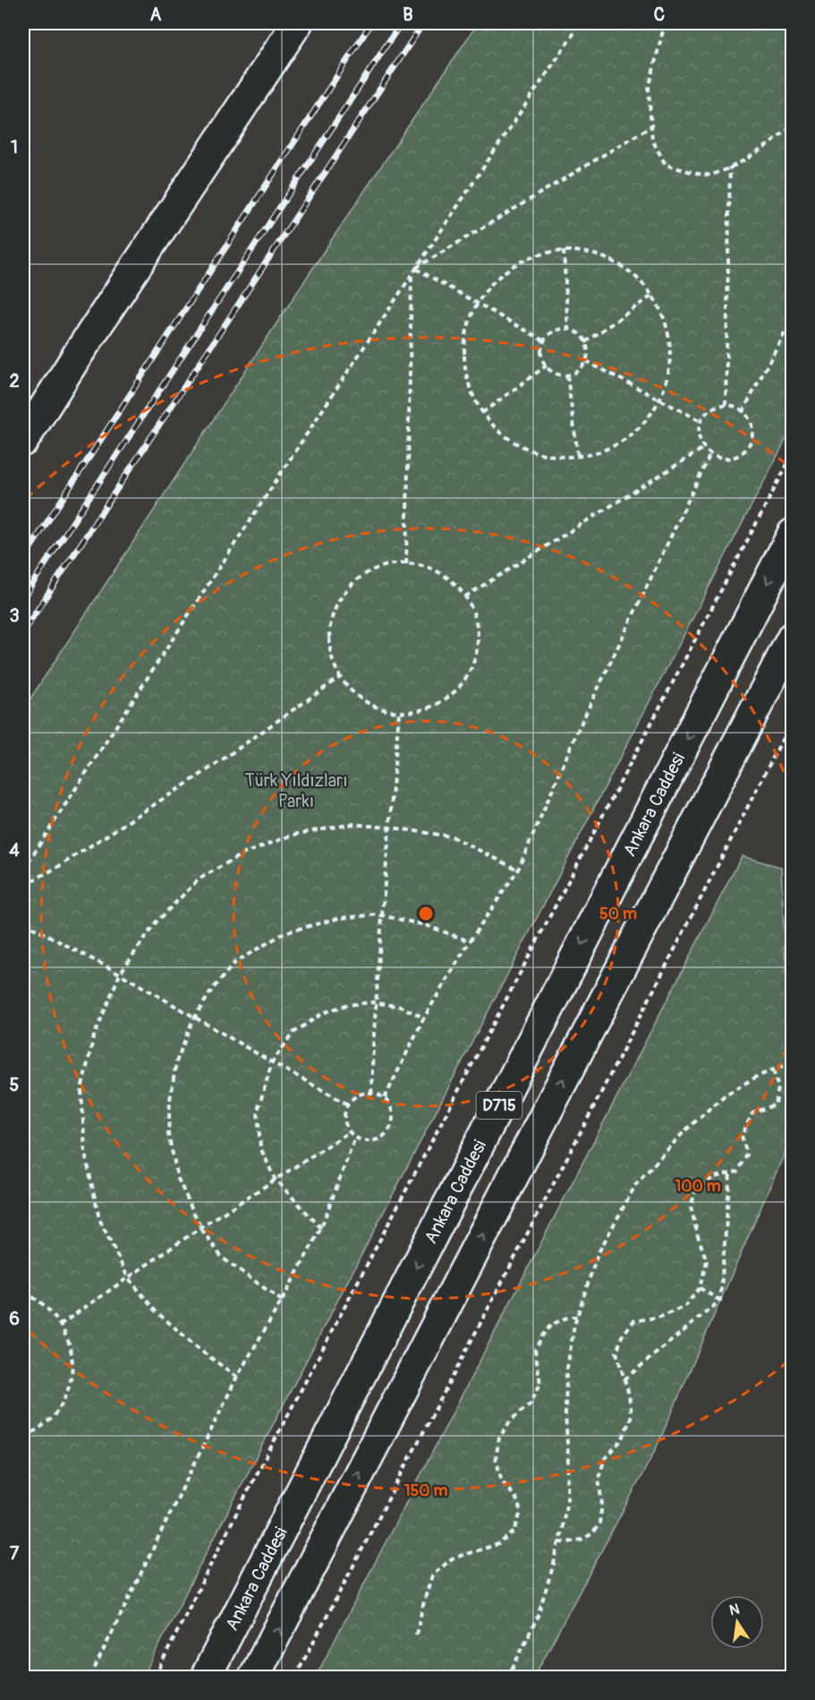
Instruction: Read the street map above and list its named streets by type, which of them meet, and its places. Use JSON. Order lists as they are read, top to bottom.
{
  "streets": {
    "main road": ["Ankara Caddesi", "D715"]
  },
  "parks": ["Türk Yıldızları Parkı"],
  "north": "top",
  "grid": {
    "columns": ["A", "B", "C"],
    "rows": [
      "1",
      "2",
      "3",
      "4",
      "5",
      "6",
      "7"
    ]
  },
  "rings": ["50 m", "100 m", "150 m"]
}
